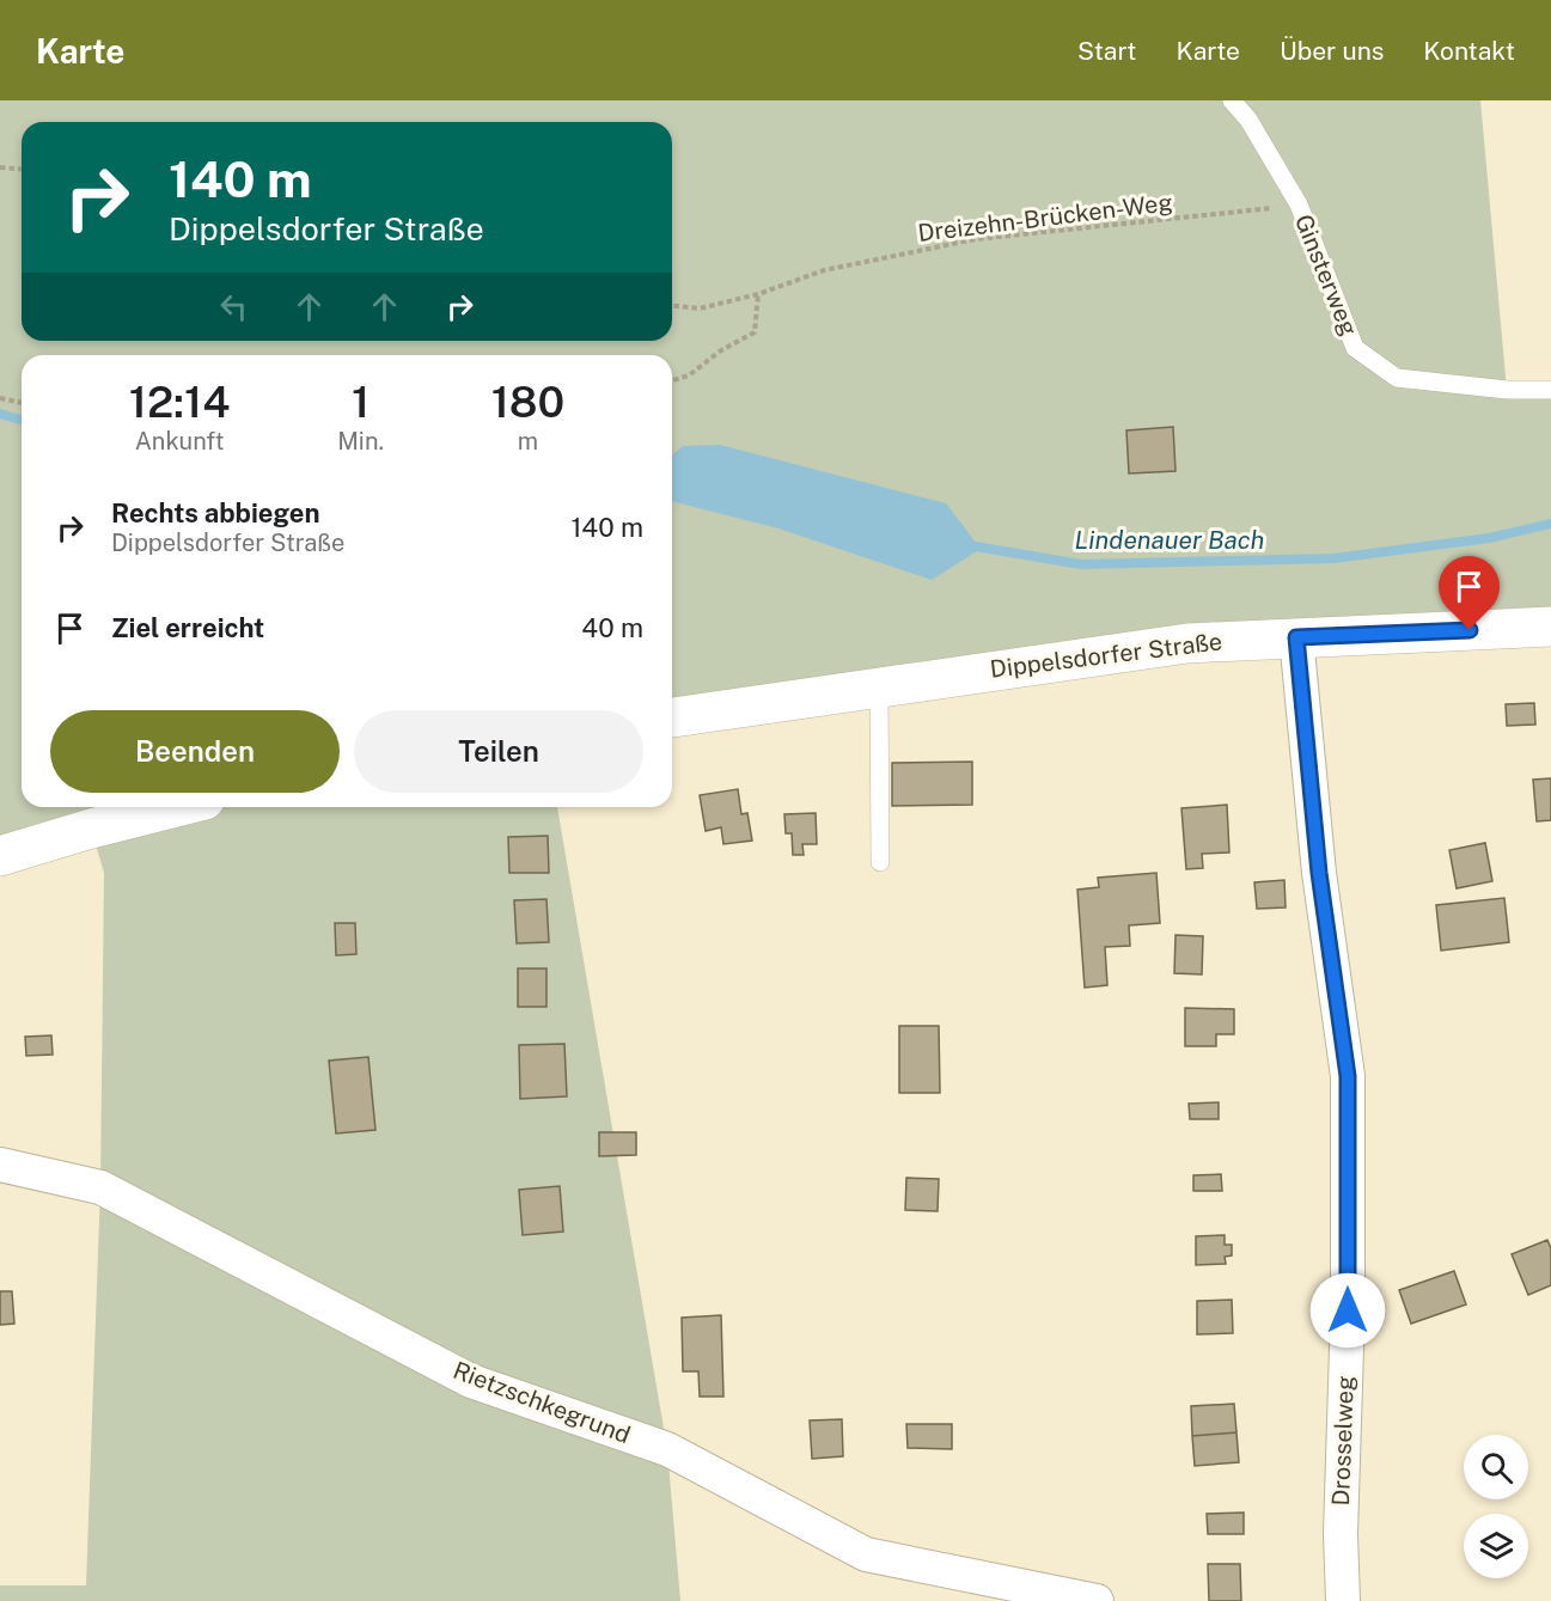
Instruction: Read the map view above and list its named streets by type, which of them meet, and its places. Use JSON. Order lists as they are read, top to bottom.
{
  "streets": {
    "street": ["Dippelsdorfer Straße", "Rietzschkegrund", "Drosselweg"],
    "lane": ["Ginsterweg"],
    "path": ["Dreizehn-Brücken-Weg"]
  },
  "crossings": [
    ["Dreizehn-Brücken-Weg", "Ginsterweg"],
    ["Dippelsdorfer Straße", "Drosselweg"]
  ],
  "water": ["Lindenauer Bach"],
  "page": {
    "header": "Karte",
    "nav": [
      "Start",
      "Karte",
      "Über uns",
      "Kontakt"
    ],
    "turn": ["140 m", "Dippelsdorfer Straße"],
    "eta": [
      "12:14",
      "Ankunft",
      "1",
      "Min.",
      "180",
      "m"
    ],
    "list": [
      {
        "name": "Rechts abbiegen",
        "note": "Dippelsdorfer Straße",
        "value": "140 m"
      },
      {
        "name": "Ziel erreicht",
        "value": "40 m"
      }
    ],
    "buttons": ["Beenden", "Teilen"]
  }
}
